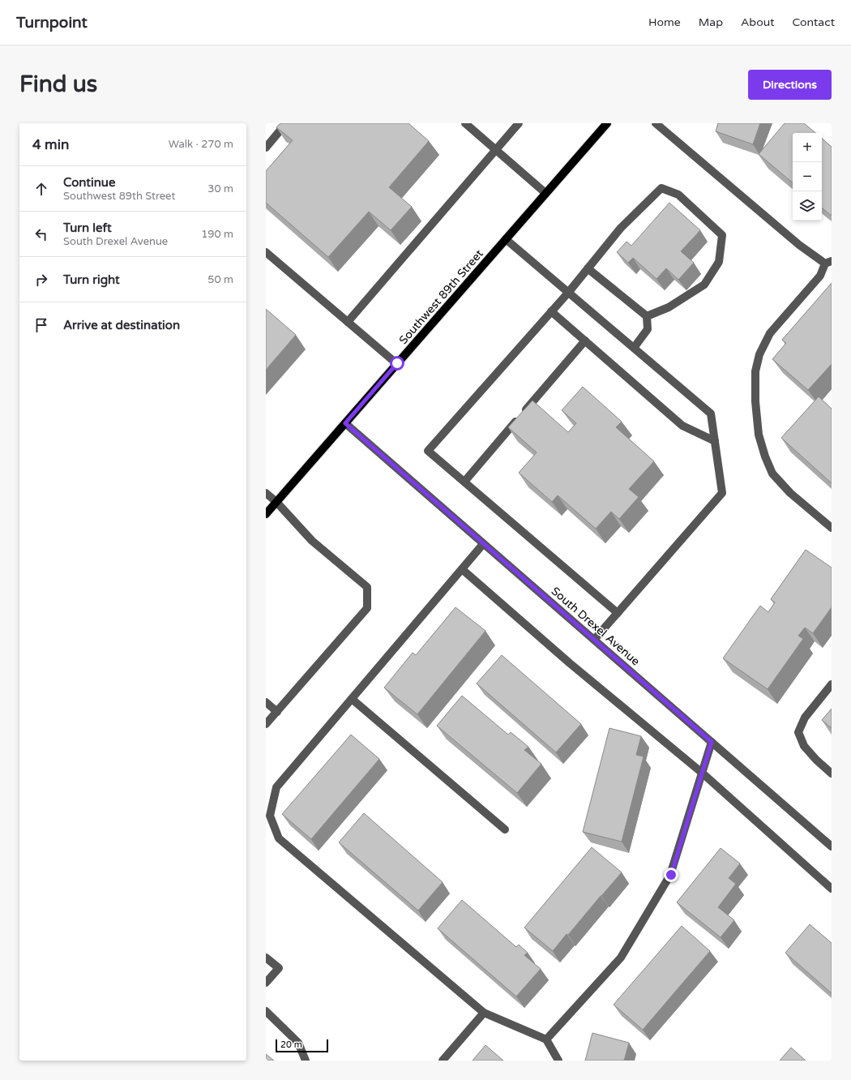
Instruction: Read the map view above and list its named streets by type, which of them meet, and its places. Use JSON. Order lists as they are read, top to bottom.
{
  "streets": {
    "main road": ["Southwest 89th Street"],
    "street": ["South Drexel Avenue"]
  },
  "crossings": [
    ["Southwest 89th Street", "South Drexel Avenue"]
  ],
  "scale_bar": "20 m",
  "page": {
    "header": "Turnpoint",
    "nav": [
      "Home",
      "Map",
      "About",
      "Contact"
    ],
    "buttons": "Directions",
    "title": "Find us",
    "heading": ["4 min", "Walk · 270 m"],
    "map_buttons": ["+", "−"],
    "list": [
      ["Continue", "Southwest 89th Street", "30 m"],
      ["Turn left", "South Drexel Avenue", "190 m"],
      ["Turn right", "50 m"],
      "Arrive at destination"
    ],
    "scale": "20 m"
  }
}
